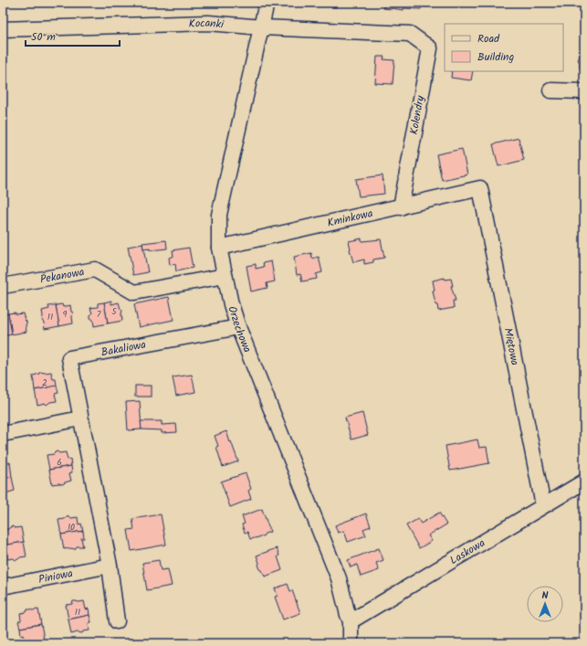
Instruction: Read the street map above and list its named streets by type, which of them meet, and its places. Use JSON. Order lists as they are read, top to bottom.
{
  "streets": {
    "street": [
      "Kocanki",
      "Kolendry",
      "Kminkowa",
      "Pekanowa",
      "Orzechowa",
      "Miętowa",
      "Bakaliowa",
      "Laskowa",
      "Piniowa"
    ]
  },
  "crossings": [
    ["Kocanki", "Kolendry"],
    ["Kocanki", "Orzechowa"],
    ["Kolendry", "Kminkowa"],
    ["Kminkowa", "Orzechowa"],
    ["Kminkowa", "Miętowa"],
    ["Pekanowa", "Orzechowa"],
    ["Orzechowa", "Bakaliowa"],
    ["Orzechowa", "Laskowa"],
    ["Miętowa", "Laskowa"],
    ["Bakaliowa", "Piniowa"]
  ],
  "house_numbers": [
    "5",
    "9",
    "7",
    "11",
    "2",
    "6",
    "10",
    "11"
  ],
  "legend": ["Road", "Building"],
  "scale_bar": "50 m",
  "north": "top"
}
